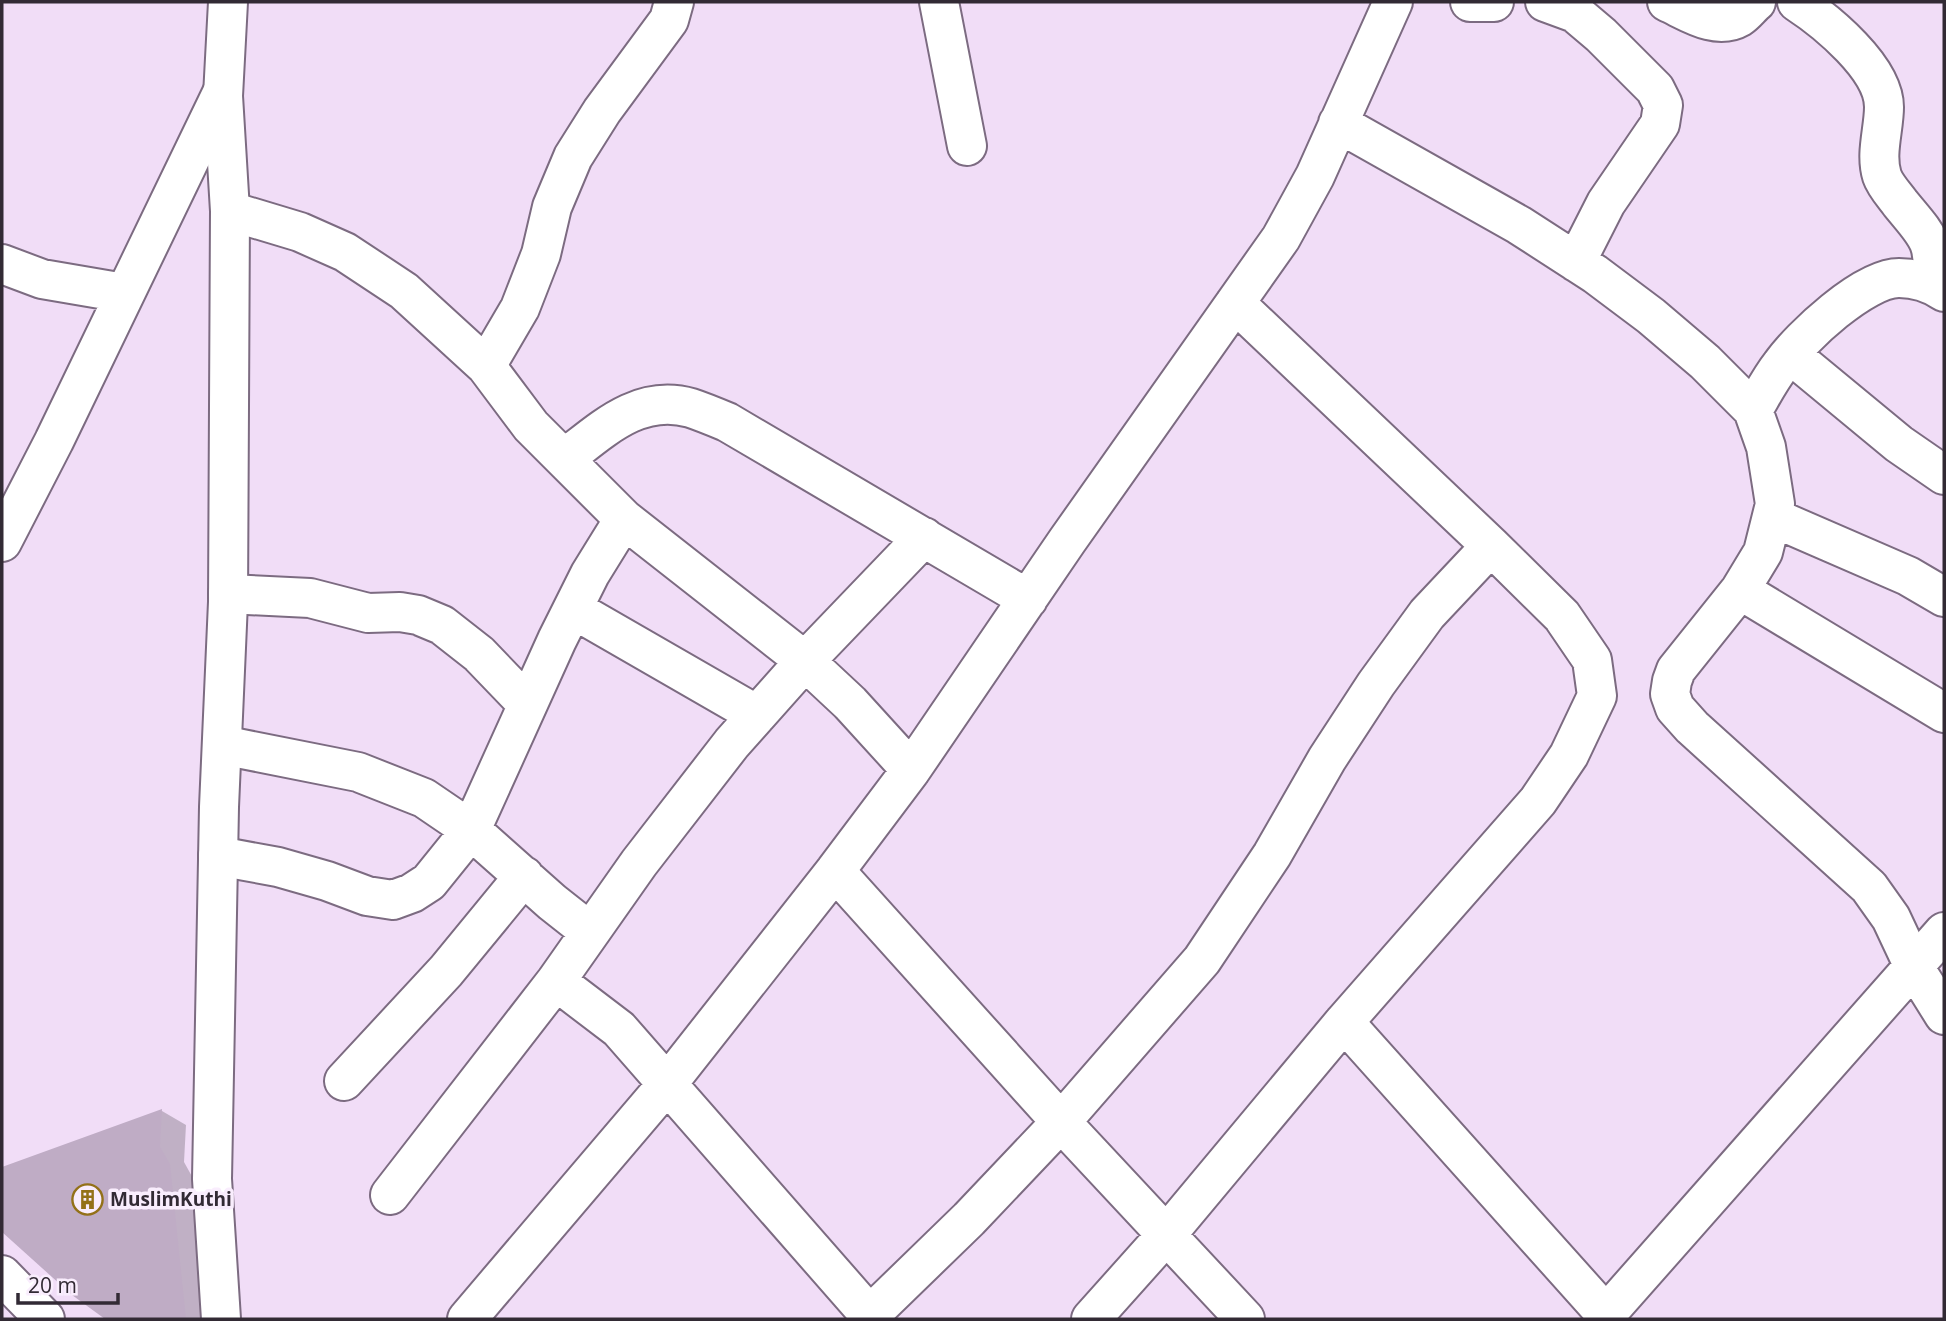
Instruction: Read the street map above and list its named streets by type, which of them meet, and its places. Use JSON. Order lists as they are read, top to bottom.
{
  "places": {
    "building": ["MuslimKuthi"]
  },
  "scale_bar": "20 m"
}
